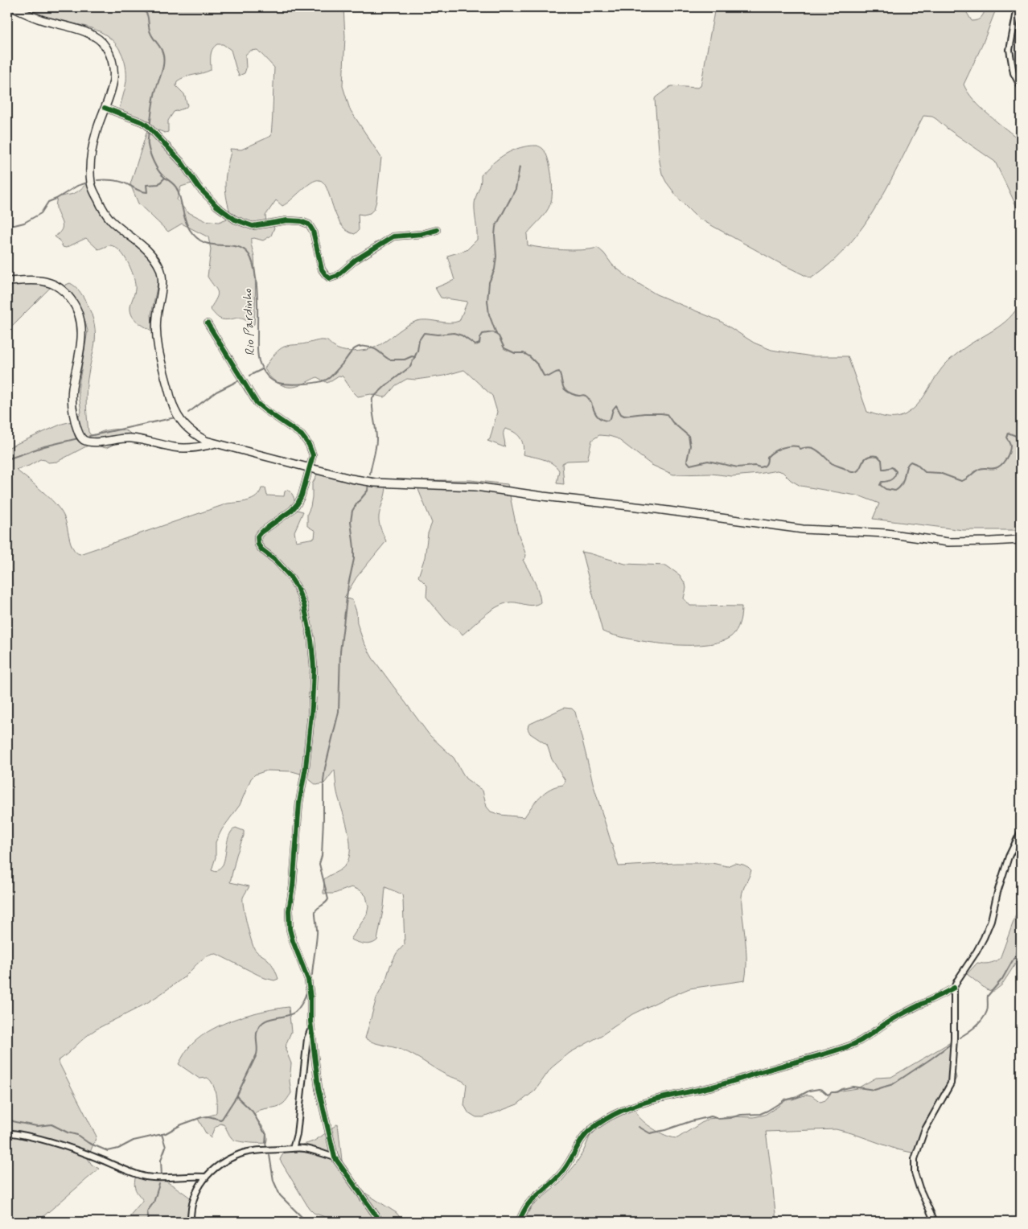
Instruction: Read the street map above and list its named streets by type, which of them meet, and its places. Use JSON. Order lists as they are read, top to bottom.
{
  "water": ["Rio Pardinho"]
}
